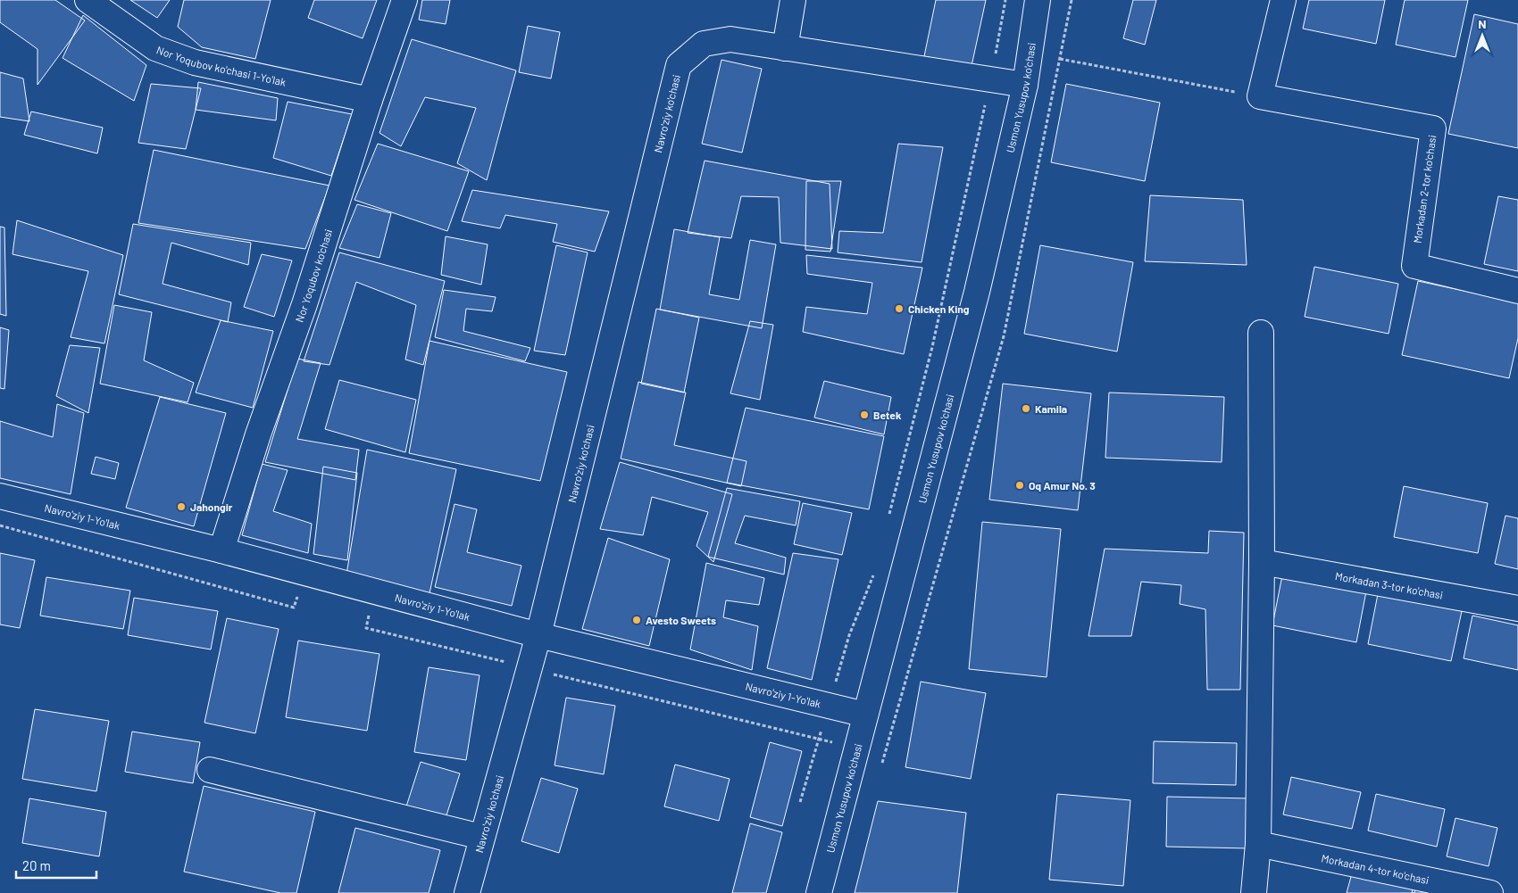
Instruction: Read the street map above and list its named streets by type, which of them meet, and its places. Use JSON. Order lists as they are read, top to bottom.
{
  "streets": {
    "street": [
      "Nor Yoqubov ko'chasi 1-Yo'lak",
      "Usmon Yusupov ko'chasi",
      "Navro'ziy ko'chasi",
      "Morkadan 2-tor ko'chasi",
      "Nor Yoqubov ko'chasi",
      "Navro'ziy 1-Yo'lak",
      "Morkadan 3-tor ko'chasi",
      "Morkadan 4-tor ko'chasi"
    ]
  },
  "crossings": [
    ["Nor Yoqubov ko'chasi 1-Yo'lak", "Nor Yoqubov ko'chasi"],
    ["Usmon Yusupov ko'chasi", "Navro'ziy 1-Yo'lak"],
    ["Navro'ziy ko'chasi", "Navro'ziy 1-Yo'lak"],
    ["Nor Yoqubov ko'chasi", "Navro'ziy 1-Yo'lak"]
  ],
  "places": [
    "Chicken King",
    "Kamila",
    "Betek",
    "Oq Amur No. 3",
    "Jahongir",
    "Avesto Sweets"
  ],
  "scale_bar": "20 m",
  "north": "top"
}
